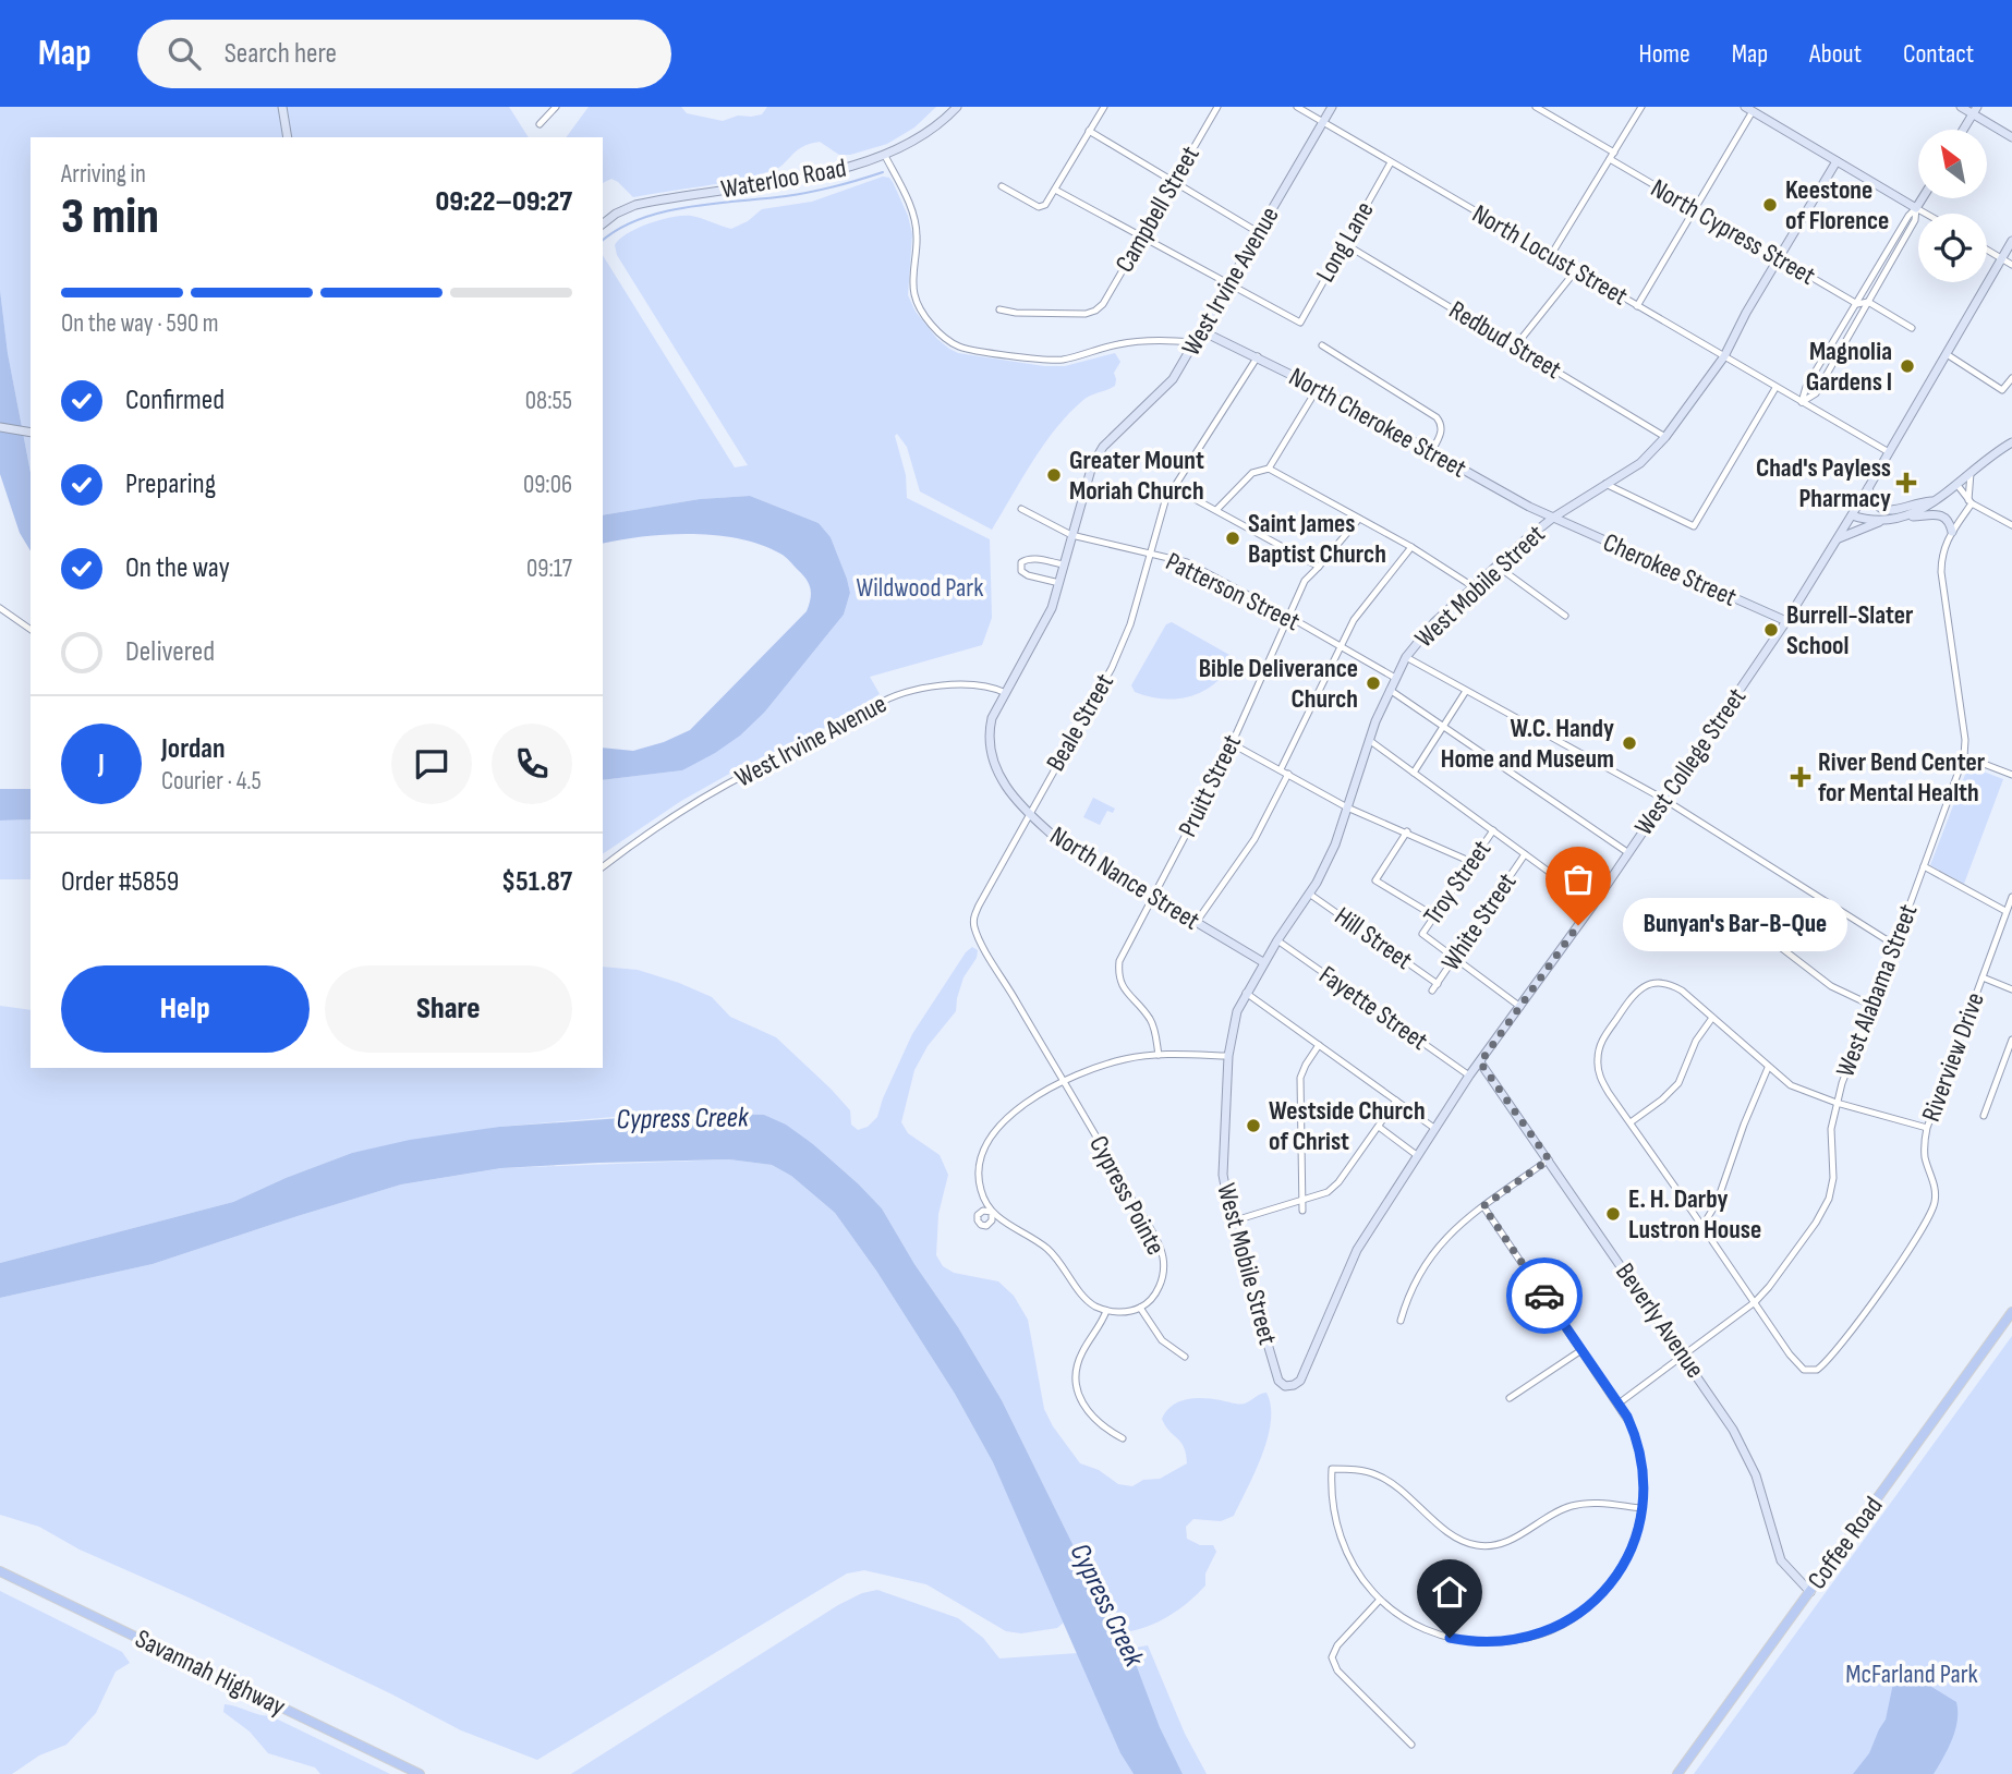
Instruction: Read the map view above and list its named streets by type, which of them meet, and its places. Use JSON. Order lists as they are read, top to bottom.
{
  "streets": {
    "main road": ["Coffee Road", "Savannah Highway"],
    "street": [
      "Waterloo Road",
      "Campbell Street",
      "North Cypress Street",
      "Long Lane",
      "North Locust Street",
      "West Irvine Avenue",
      "Redbud Street",
      "North Cherokee Street",
      "Cherokee Street",
      "West Mobile Street",
      "Patterson Street",
      "Beale Street",
      "West College Street",
      "Pruitt Street",
      "North Nance Street",
      "Troy Street",
      "White Street",
      "Hill Street",
      "West Alabama Street",
      "Fayette Street",
      "Riverview Drive",
      "Cypress Pointe",
      "Beverly Avenue"
    ]
  },
  "crossings": [
    ["North Cypress Street", "West Mobile Street"],
    ["Long Lane", "North Locust Street"],
    ["Long Lane", "West Irvine Avenue"],
    ["Long Lane", "Redbud Street"],
    ["North Locust Street", "West Irvine Avenue"],
    ["North Locust Street", "West Mobile Street"],
    ["North Locust Street", "West College Street"],
    ["West Irvine Avenue", "North Cherokee Street"],
    ["West Irvine Avenue", "Patterson Street"],
    ["West Irvine Avenue", "North Nance Street"],
    ["Redbud Street", "West Mobile Street"],
    ["North Cherokee Street", "Cherokee Street"],
    ["North Cherokee Street", "West Mobile Street"],
    ["North Cherokee Street", "Beale Street"],
    ["Cherokee Street", "West Mobile Street"],
    ["Cherokee Street", "West College Street"],
    ["West Mobile Street", "Patterson Street"],
    ["West Mobile Street", "West College Street"],
    ["West Mobile Street", "North Nance Street"],
    ["West Mobile Street", "Hill Street"],
    ["West Mobile Street", "Fayette Street"],
    ["Patterson Street", "Beale Street"],
    ["Patterson Street", "Pruitt Street"],
    ["Beale Street", "North Nance Street"],
    ["Beale Street", "Cypress Pointe"],
    ["West College Street", "Fayette Street"],
    ["West College Street", "Beverly Avenue"],
    ["Pruitt Street", "North Nance Street"],
    ["Troy Street", "White Street"],
    ["White Street", "Hill Street"],
    ["West Alabama Street", "Riverview Drive"],
    ["West Alabama Street", "Beverly Avenue"],
    ["Beverly Avenue", "Coffee Road"]
  ],
  "water": ["Cypress Creek"],
  "parks": ["Wildwood Park", "McFarland Park"],
  "places": {
    "other": [
      "Keestone of Florence",
      "Magnolia Gardens I",
      "Greater Mount Moriah Church",
      "Saint James Baptist Church",
      "Burrell-Slater School",
      "Bible Deliverance Church",
      "W.C. Handy Home and Museum",
      "Bunyan's Bar-B-Que",
      "Westside Church of Christ",
      "E. H. Darby Lustron House"
    ],
    "health": ["Chad's Payless Pharmacy", "River Bend Center for Mental Health"]
  },
  "north": "top left",
  "page": {
    "header": "Map",
    "search": "Search here",
    "nav": [
      "Home",
      "Map",
      "About",
      "Contact"
    ],
    "heading": ["3 min", "Arriving in", "09:22–09:27"],
    "panel": [
      "Jordan",
      "Courier · 4.5",
      "Order #5859",
      "$51.87"
    ],
    "bar": "On the way · 590 m",
    "list": [
      ["Confirmed", "08:55"],
      ["Preparing", "09:06"],
      ["On the way", "09:17"],
      "Delivered"
    ],
    "round": "J",
    "bubble": "Bunyan's Bar-B-Que",
    "buttons": ["Help", "Share"]
  }
}
